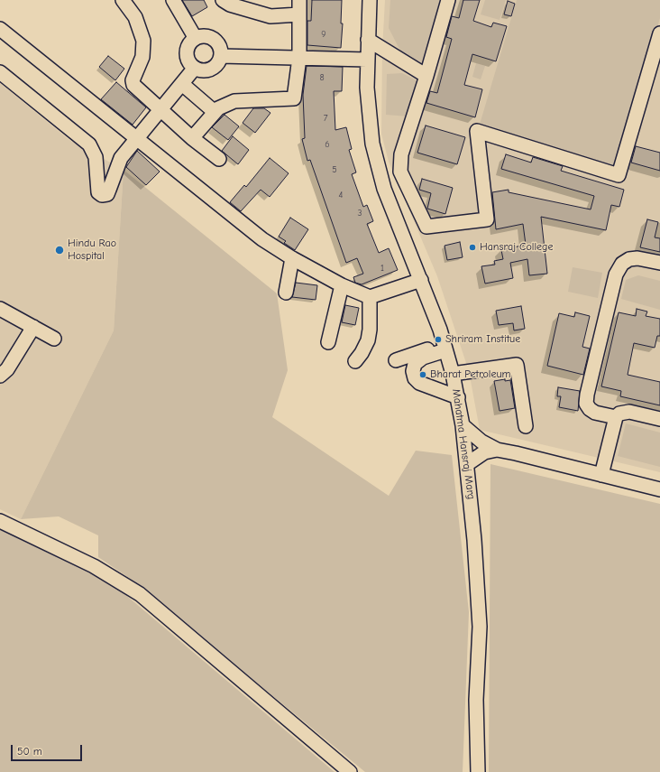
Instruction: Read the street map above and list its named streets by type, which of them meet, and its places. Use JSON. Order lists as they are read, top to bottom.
{
  "streets": {
    "street": ["Mahatma Hansraj Marg"]
  },
  "places": [
    "Hansraj College",
    "Hindu Rao Hospital",
    "Shriram Institue",
    "Bharat Petroleum"
  ],
  "house_numbers": [
    "9",
    "8",
    "7",
    "6",
    "5",
    "4",
    "3",
    "1"
  ],
  "scale_bar": "50 m"
}
